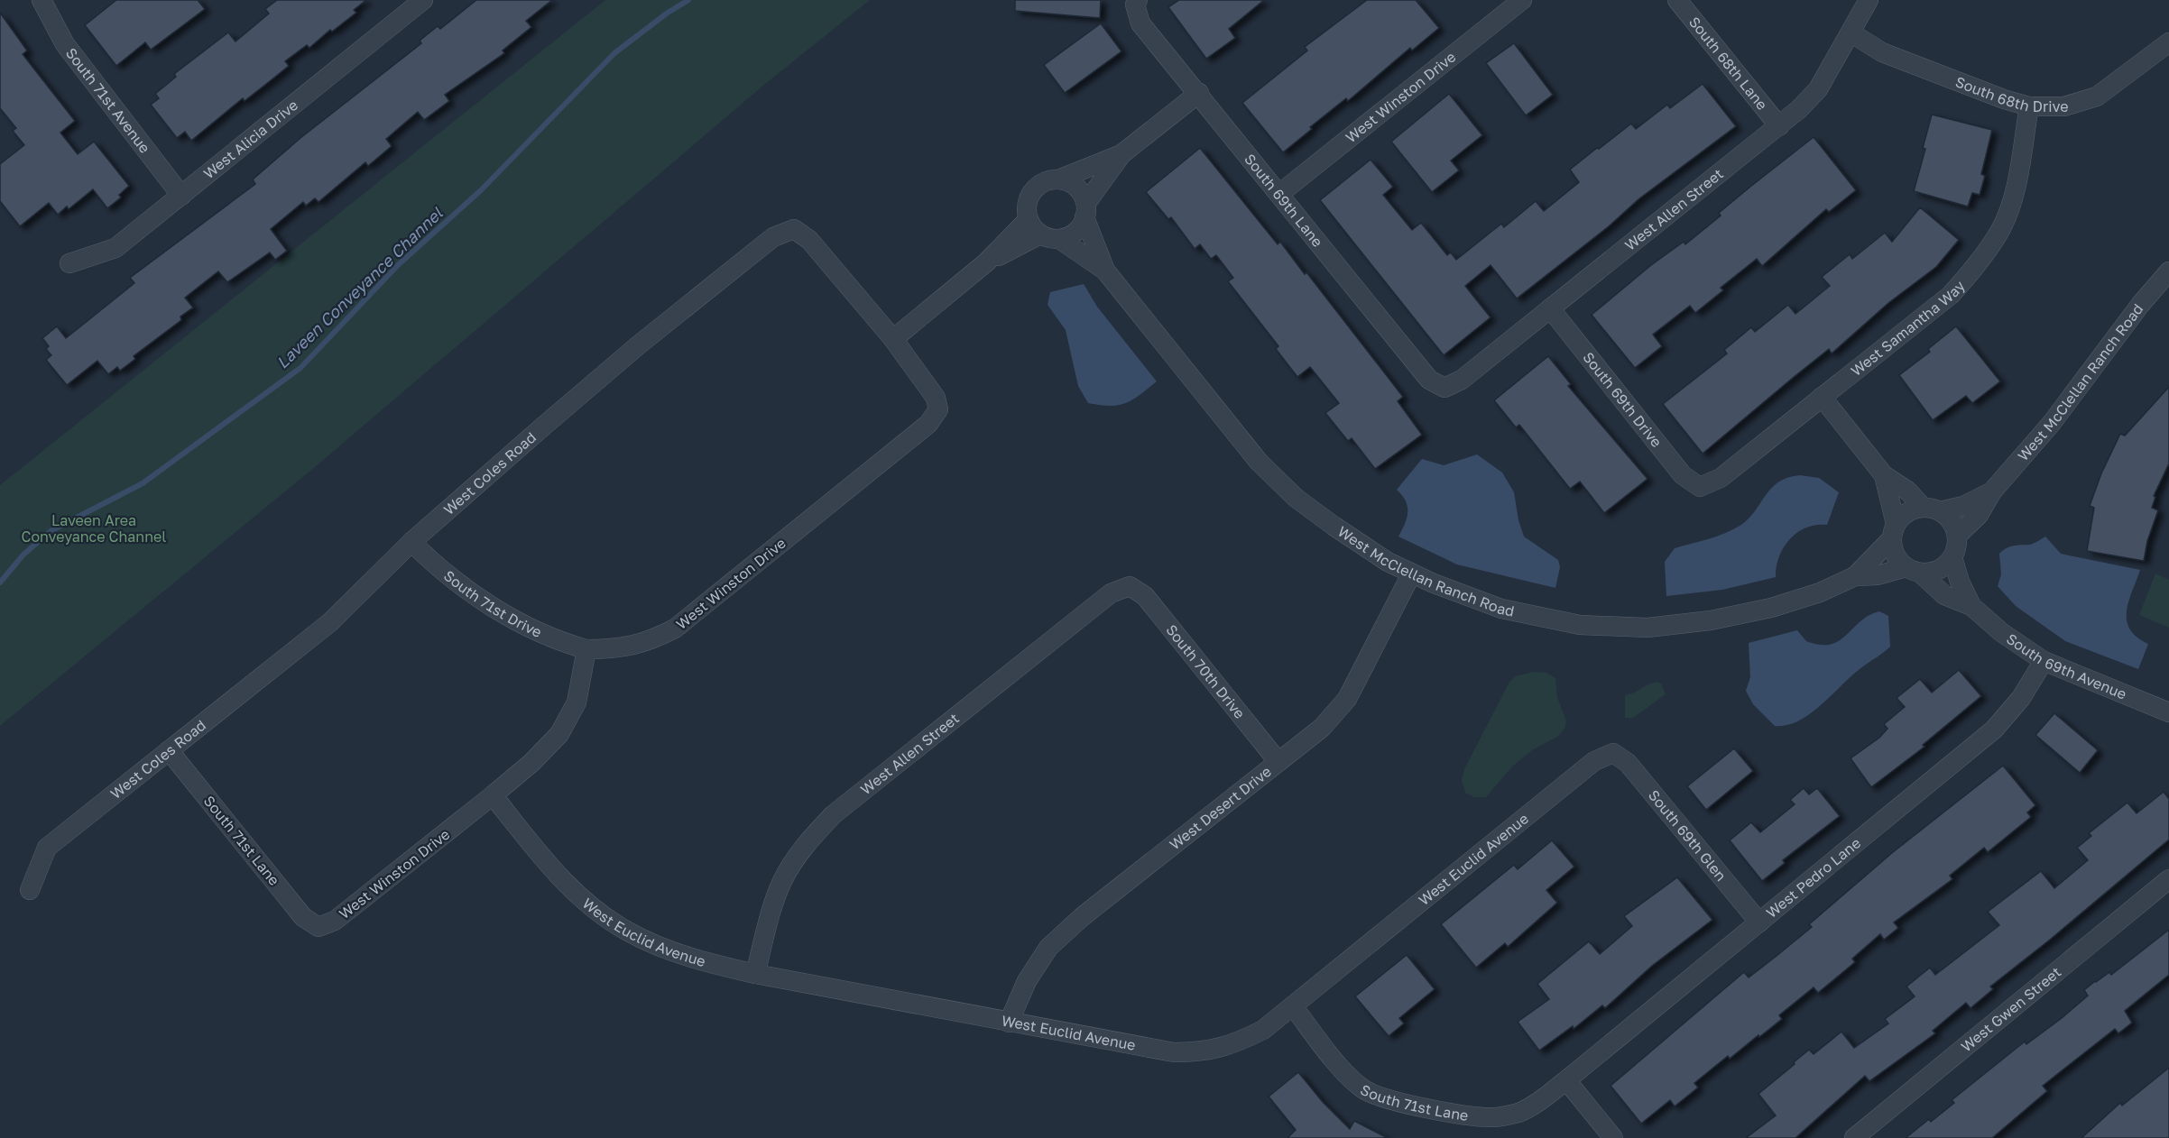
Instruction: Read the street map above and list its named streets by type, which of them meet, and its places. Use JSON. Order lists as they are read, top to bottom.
{
  "streets": {
    "street": [
      "South 68th Lane",
      "South 68th Drive",
      "West Winston Drive",
      "South 71st Avenue",
      "West Alicia Drive",
      "South 69th Lane",
      "West Allen Street",
      "West Samantha Way",
      "West McClellan Ranch Road",
      "South 69th Drive",
      "West Coles Road",
      "South 71st Drive",
      "South 69th Avenue",
      "South 70th Drive",
      "West Desert Drive",
      "South 69th Glen",
      "South 71st Lane",
      "West Euclid Avenue",
      "West Pedro Lane",
      "West Gwen Street"
    ]
  },
  "crossings": [
    ["South 68th Lane", "West Allen Street"],
    ["South 68th Drive", "West Allen Street"],
    ["South 68th Drive", "West Samantha Way"],
    ["West Winston Drive", "South 69th Lane"],
    ["West Winston Drive", "West Coles Road"],
    ["West Winston Drive", "South 71st Drive"],
    ["West Winston Drive", "South 71st Lane"],
    ["West Winston Drive", "West Euclid Avenue"],
    ["South 71st Avenue", "West Alicia Drive"],
    ["South 69th Lane", "West Allen Street"],
    ["West Allen Street", "South 69th Drive"],
    ["West Allen Street", "South 70th Drive"],
    ["West Allen Street", "West Euclid Avenue"],
    ["West Samantha Way", "South 69th Drive"],
    ["West McClellan Ranch Road", "West Desert Drive"],
    ["West Coles Road", "South 71st Drive"],
    ["West Coles Road", "South 71st Lane"],
    ["South 69th Avenue", "West Pedro Lane"],
    ["South 70th Drive", "West Desert Drive"],
    ["West Desert Drive", "West Euclid Avenue"],
    ["South 69th Glen", "West Euclid Avenue"],
    ["South 69th Glen", "West Pedro Lane"],
    ["South 71st Lane", "West Euclid Avenue"],
    ["South 71st Lane", "West Pedro Lane"]
  ],
  "water": ["Laveen Conveyance Channel"],
  "parks": ["Laveen Area Conveyance Channel"]
}
